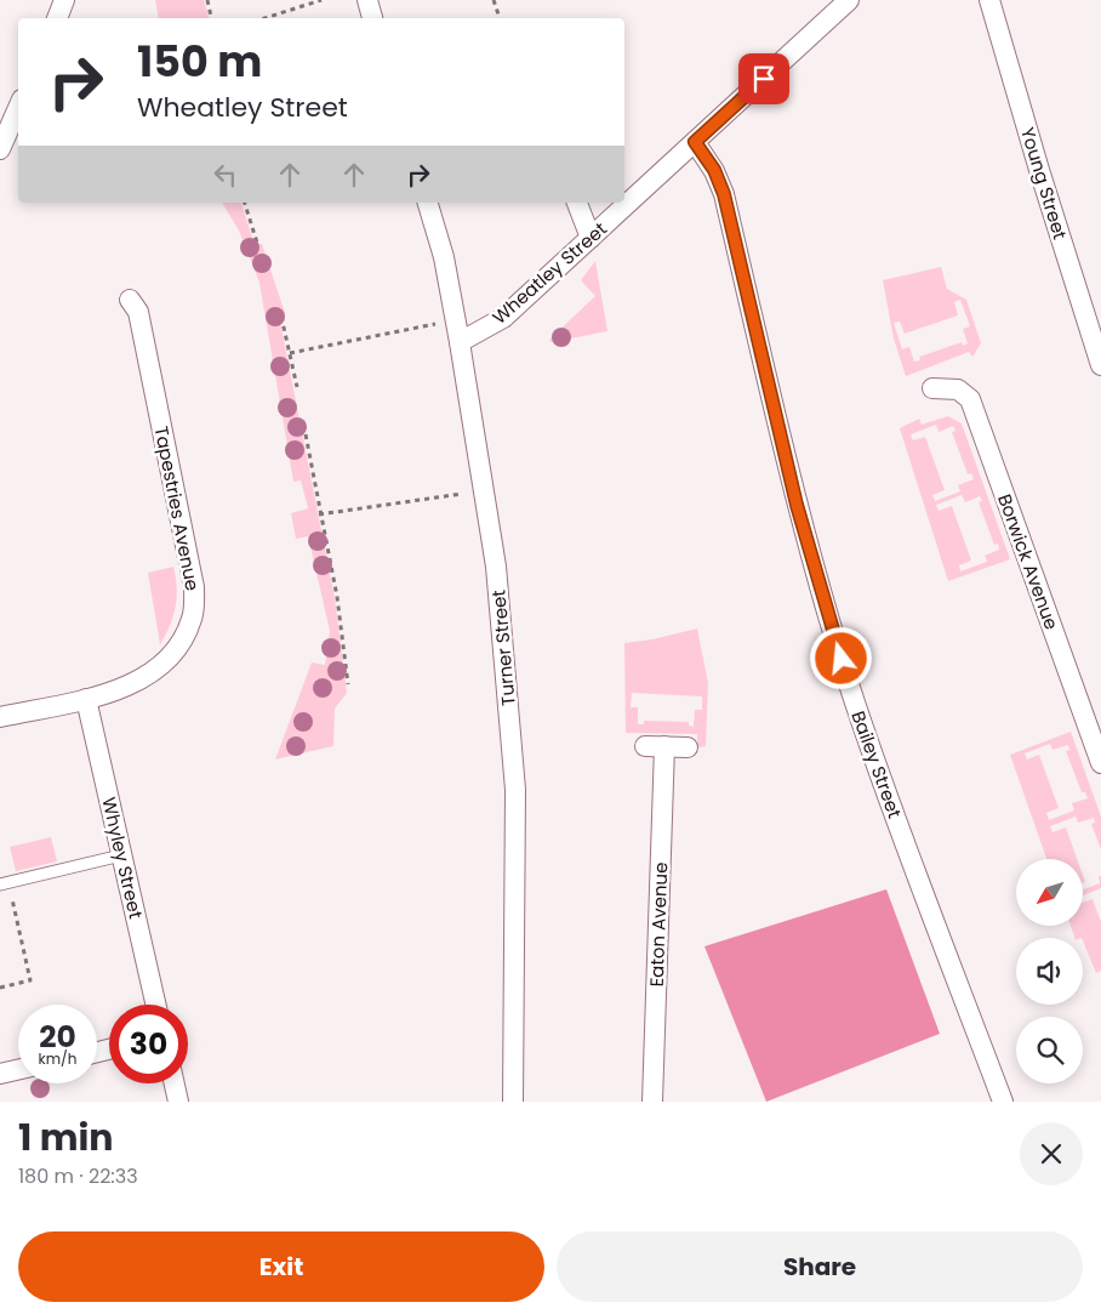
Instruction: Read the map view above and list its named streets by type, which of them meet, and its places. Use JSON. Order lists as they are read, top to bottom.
{
  "streets": {
    "street": [
      "Young Street",
      "Wheatley Street",
      "Tapestries Avenue",
      "Borwick Avenue",
      "Turner Street",
      "Bailey Street",
      "Whyley Street",
      "Eaton Avenue"
    ]
  },
  "crossings": [
    ["Wheatley Street", "Turner Street"],
    ["Wheatley Street", "Bailey Street"],
    ["Tapestries Avenue", "Whyley Street"]
  ],
  "north": "bottom left",
  "page": {
    "turn": ["150 m", "Wheatley Street"],
    "speed": "20 km/h",
    "limit": "30",
    "heading": ["1 min", "180 m · 22:33"],
    "buttons": ["Exit", "Share"]
  }
}
